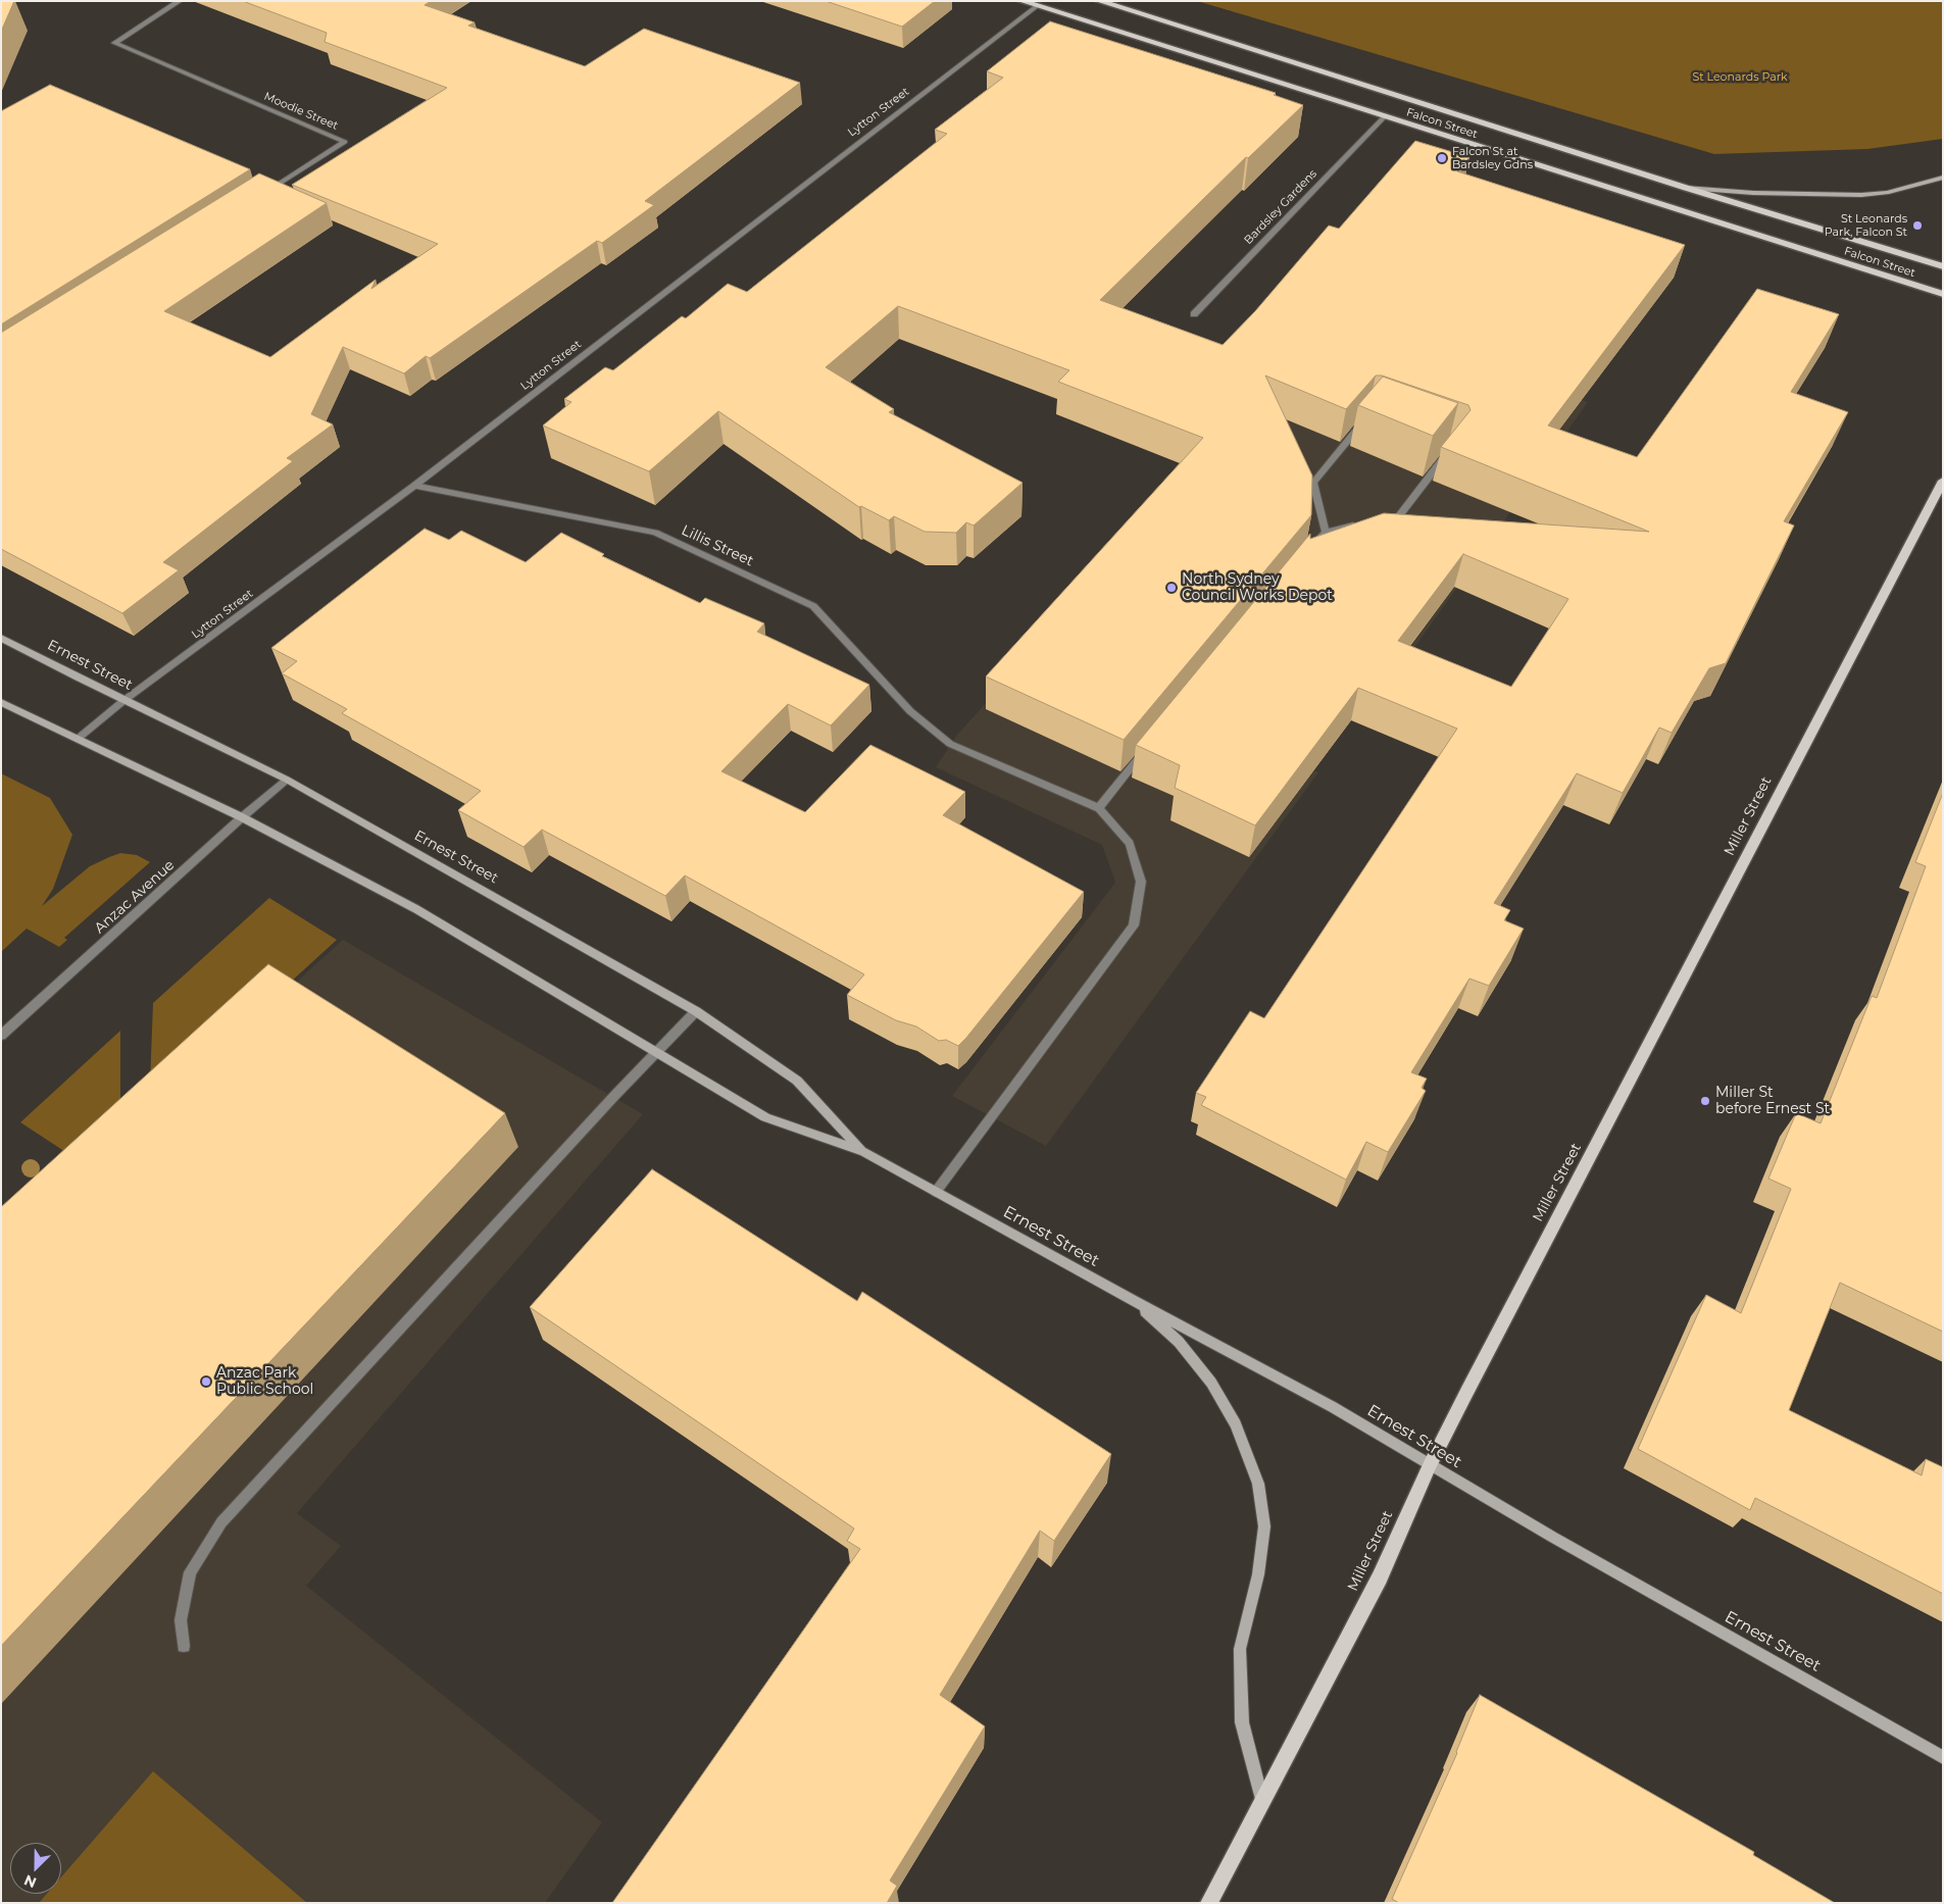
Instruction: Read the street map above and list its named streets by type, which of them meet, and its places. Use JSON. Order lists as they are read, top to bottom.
{
  "streets": {
    "main road": ["Falcon Street", "Ernest Street", "Miller Street"],
    "street": [
      "Moodie Street",
      "Lytton Street",
      "Bardsley Gardens",
      "Lillis Street",
      "Anzac Avenue"
    ]
  },
  "crossings": [
    ["Lytton Street", "Falcon Street"],
    ["Lytton Street", "Lillis Street"],
    ["Lytton Street", "Ernest Street"],
    ["Falcon Street", "Bardsley Gardens"],
    ["Ernest Street", "Miller Street"],
    ["Ernest Street", "Anzac Avenue"]
  ],
  "parks": ["St Leonards Park"],
  "places": [
    "Falcon St at Bardsley Gdns",
    "St Leonards Park, Falcon St",
    "North Sydney Council Works Depot",
    "Miller St before Ernest St",
    "Anzac Park Public School"
  ],
  "north": "bottom left"
}
